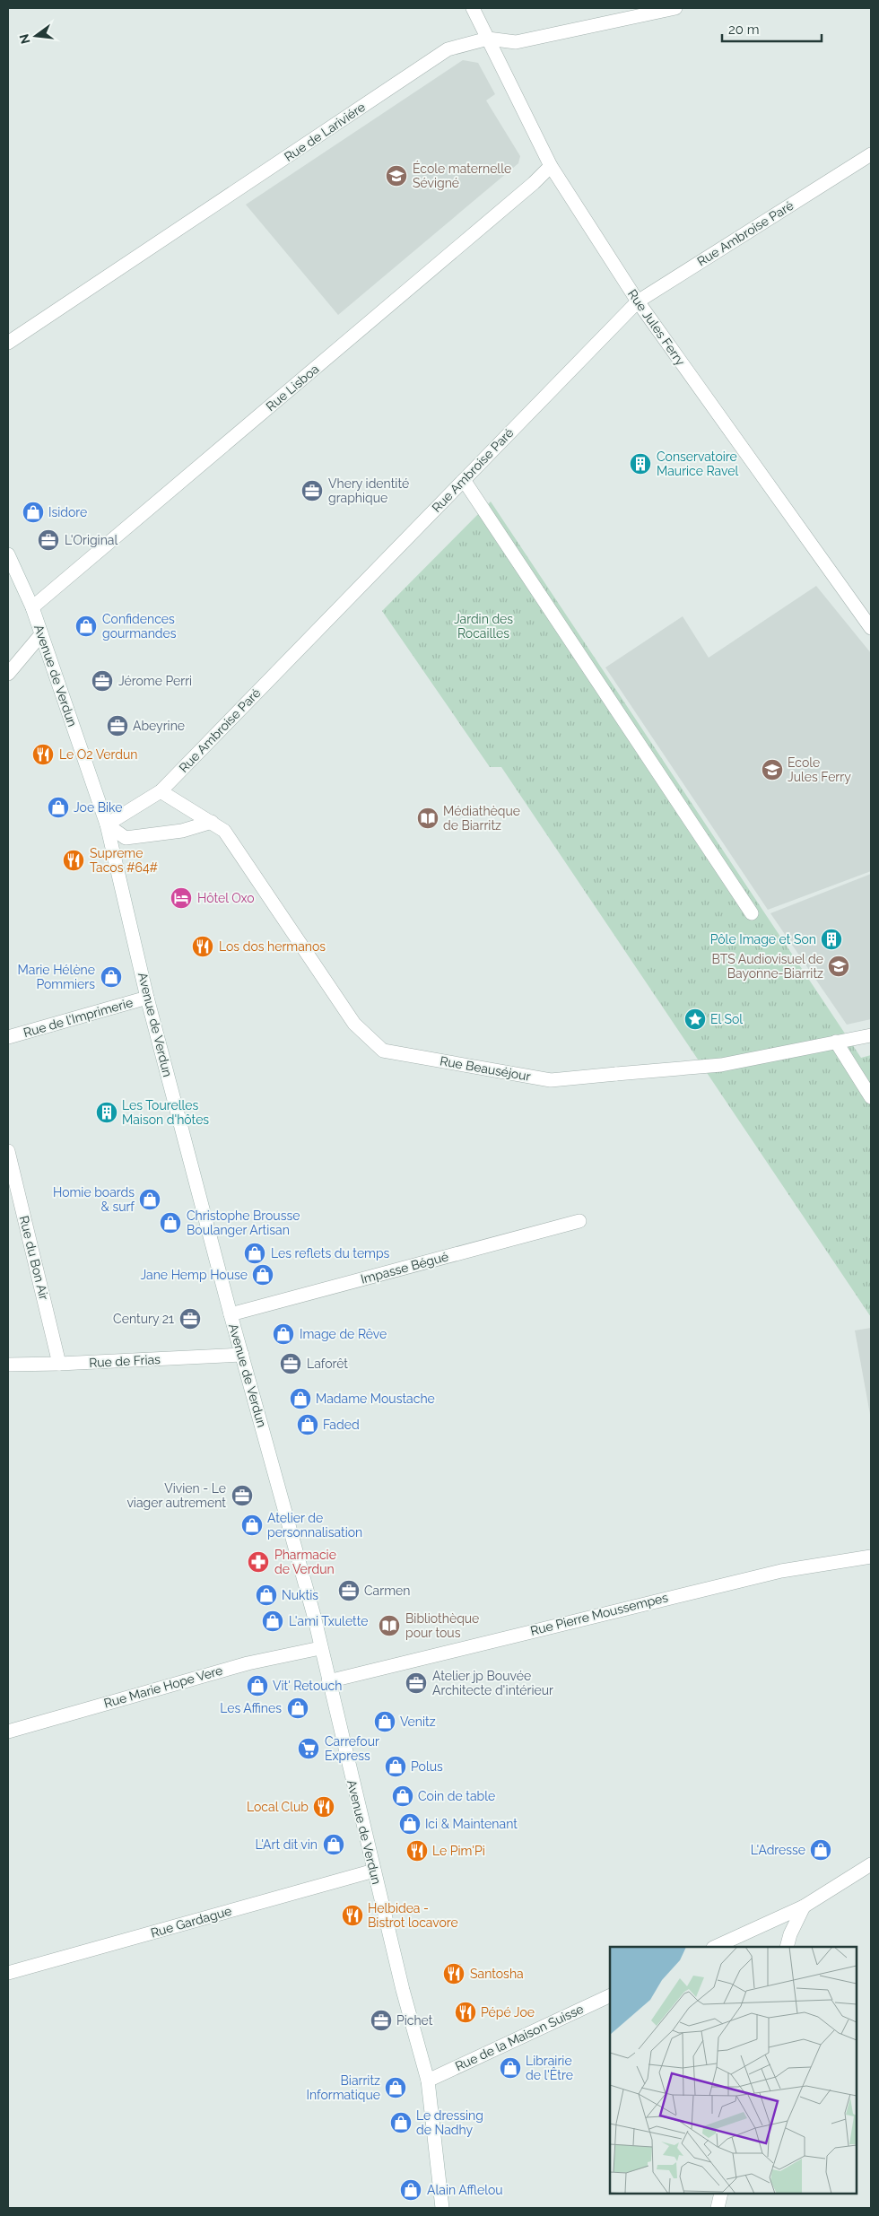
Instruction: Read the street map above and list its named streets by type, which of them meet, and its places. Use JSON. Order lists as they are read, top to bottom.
{
  "streets": {
    "street": [
      "Rue de Lariviére",
      "Rue Ambroise Paré",
      "Rue Jules Ferry",
      "Rue Lisboa",
      "Avenue de Verdun",
      "Rue de l'Imprimerie",
      "Rue Beauséjour",
      "Rue du Bon Air",
      "Impasse Bégué",
      "Rue de Frias",
      "Rue Pierre Moussempes",
      "Rue Marie Hope Vere",
      "Rue Gardague",
      "Rue de la Maison Suisse"
    ]
  },
  "crossings": [
    ["Rue de Lariviére", "Rue Jules Ferry"],
    ["Rue Ambroise Paré", "Rue Jules Ferry"],
    ["Rue Ambroise Paré", "Avenue de Verdun"],
    ["Rue Ambroise Paré", "Rue Beauséjour"],
    ["Rue Jules Ferry", "Rue Lisboa"],
    ["Rue Lisboa", "Avenue de Verdun"],
    ["Avenue de Verdun", "Rue de l'Imprimerie"],
    ["Avenue de Verdun", "Impasse Bégué"],
    ["Avenue de Verdun", "Rue de Frias"],
    ["Avenue de Verdun", "Rue Pierre Moussempes"],
    ["Avenue de Verdun", "Rue Marie Hope Vere"],
    ["Avenue de Verdun", "Rue Gardague"],
    ["Avenue de Verdun", "Rue de la Maison Suisse"],
    ["Rue du Bon Air", "Rue de Frias"]
  ],
  "parks": ["Jardin des Rocailles"],
  "places": {
    "school or university": ["École maternelle Sévigné", "Ecole Jules Ferry", "BTS Audiovisuel de Bayonne-Biarritz"],
    "building": ["Conservatoire Maurice Ravel", "Pôle Image et Son", "Les Tourelles Maison d'hôtes"],
    "office": [
      "Vhery identité graphique",
      "L'Original",
      "Jérome Perri",
      "Abeyrine",
      "Century 21",
      "Laforêt",
      "Vivien - Le viager autrement",
      "Carmen",
      "Atelier jp Bouvée Architecte d'intérieur",
      "Pichet"
    ],
    "shop": [
      "Isidore",
      "Confidences gourmandes",
      "Joe Bike",
      "Marie Hélène Pommiers",
      "Homie boards & surf",
      "Christophe Brousse Boulanger Artisan",
      "Les reflets du temps",
      "Jane Hemp House",
      "Image de Rêve",
      "Madame Moustache",
      "Faded",
      "Atelier de personnalisation",
      "Nuktis",
      "L'ami Txulette",
      "Vit' Retouch",
      "Les Affines",
      "Venitz",
      "Polus",
      "Coin de table",
      "Ici & Maintenant",
      "L'Art dit vin",
      "L'Adresse",
      "Librairie de l'Être",
      "Biarritz Informatique",
      "Le dressing de Nadhy",
      "Alain Afflelou"
    ],
    "restaurant": [
      "Le O2 Verdun",
      "Supreme Tacos #64#",
      "Los dos hermanos",
      "Local Club",
      "Le Pim'Pi",
      "Helbidea - Bistrot locavore",
      "Santosha",
      "Pépé Joe"
    ],
    "library": ["Médiathèque de Biarritz", "Bibliothèque pour tous"],
    "hotel": ["Hôtel Oxo"],
    "place": ["El Sol"],
    "pharmacy": ["Pharmacie de Verdun"],
    "supermarket": ["Carrefour Express"]
  },
  "scale_bar": "20 m",
  "north": "left"
}
